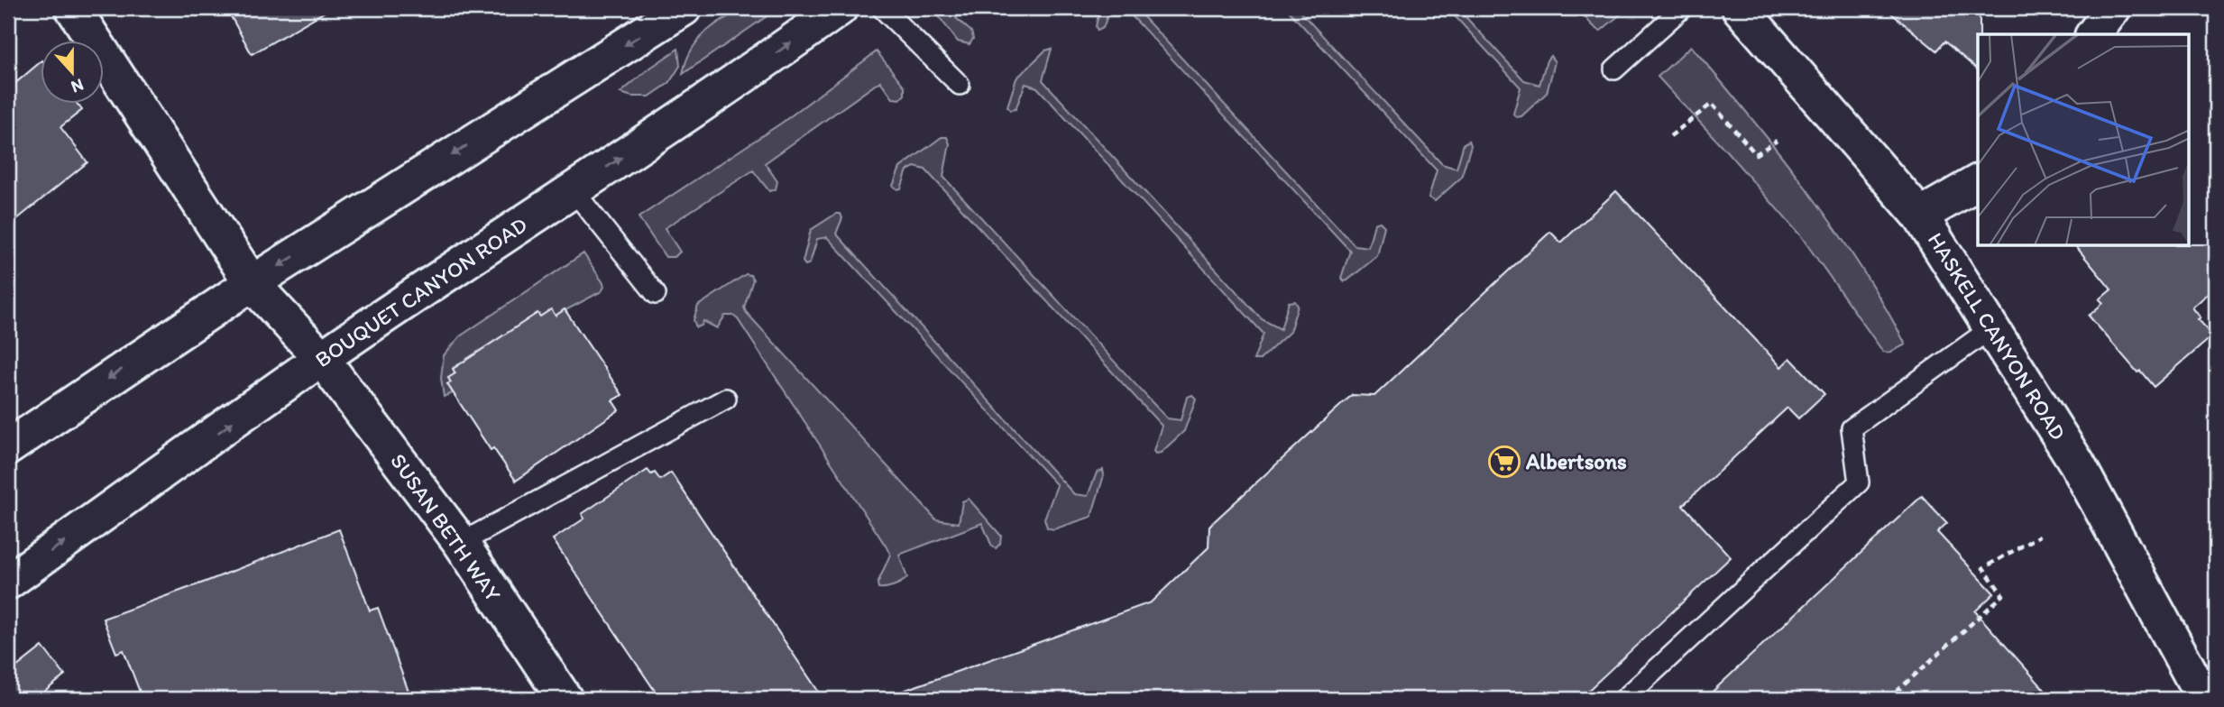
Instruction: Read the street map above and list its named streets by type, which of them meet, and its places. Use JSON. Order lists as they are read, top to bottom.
{
  "streets": {
    "main road": ["BOUQUET CANYON ROAD", "HASKELL CANYON ROAD", "SUSAN BETH WAY"]
  },
  "crossings": [
    ["BOUQUET CANYON ROAD", "SUSAN BETH WAY"]
  ],
  "places": {
    "supermarket": ["Albertsons"]
  },
  "north": "bottom"
}
